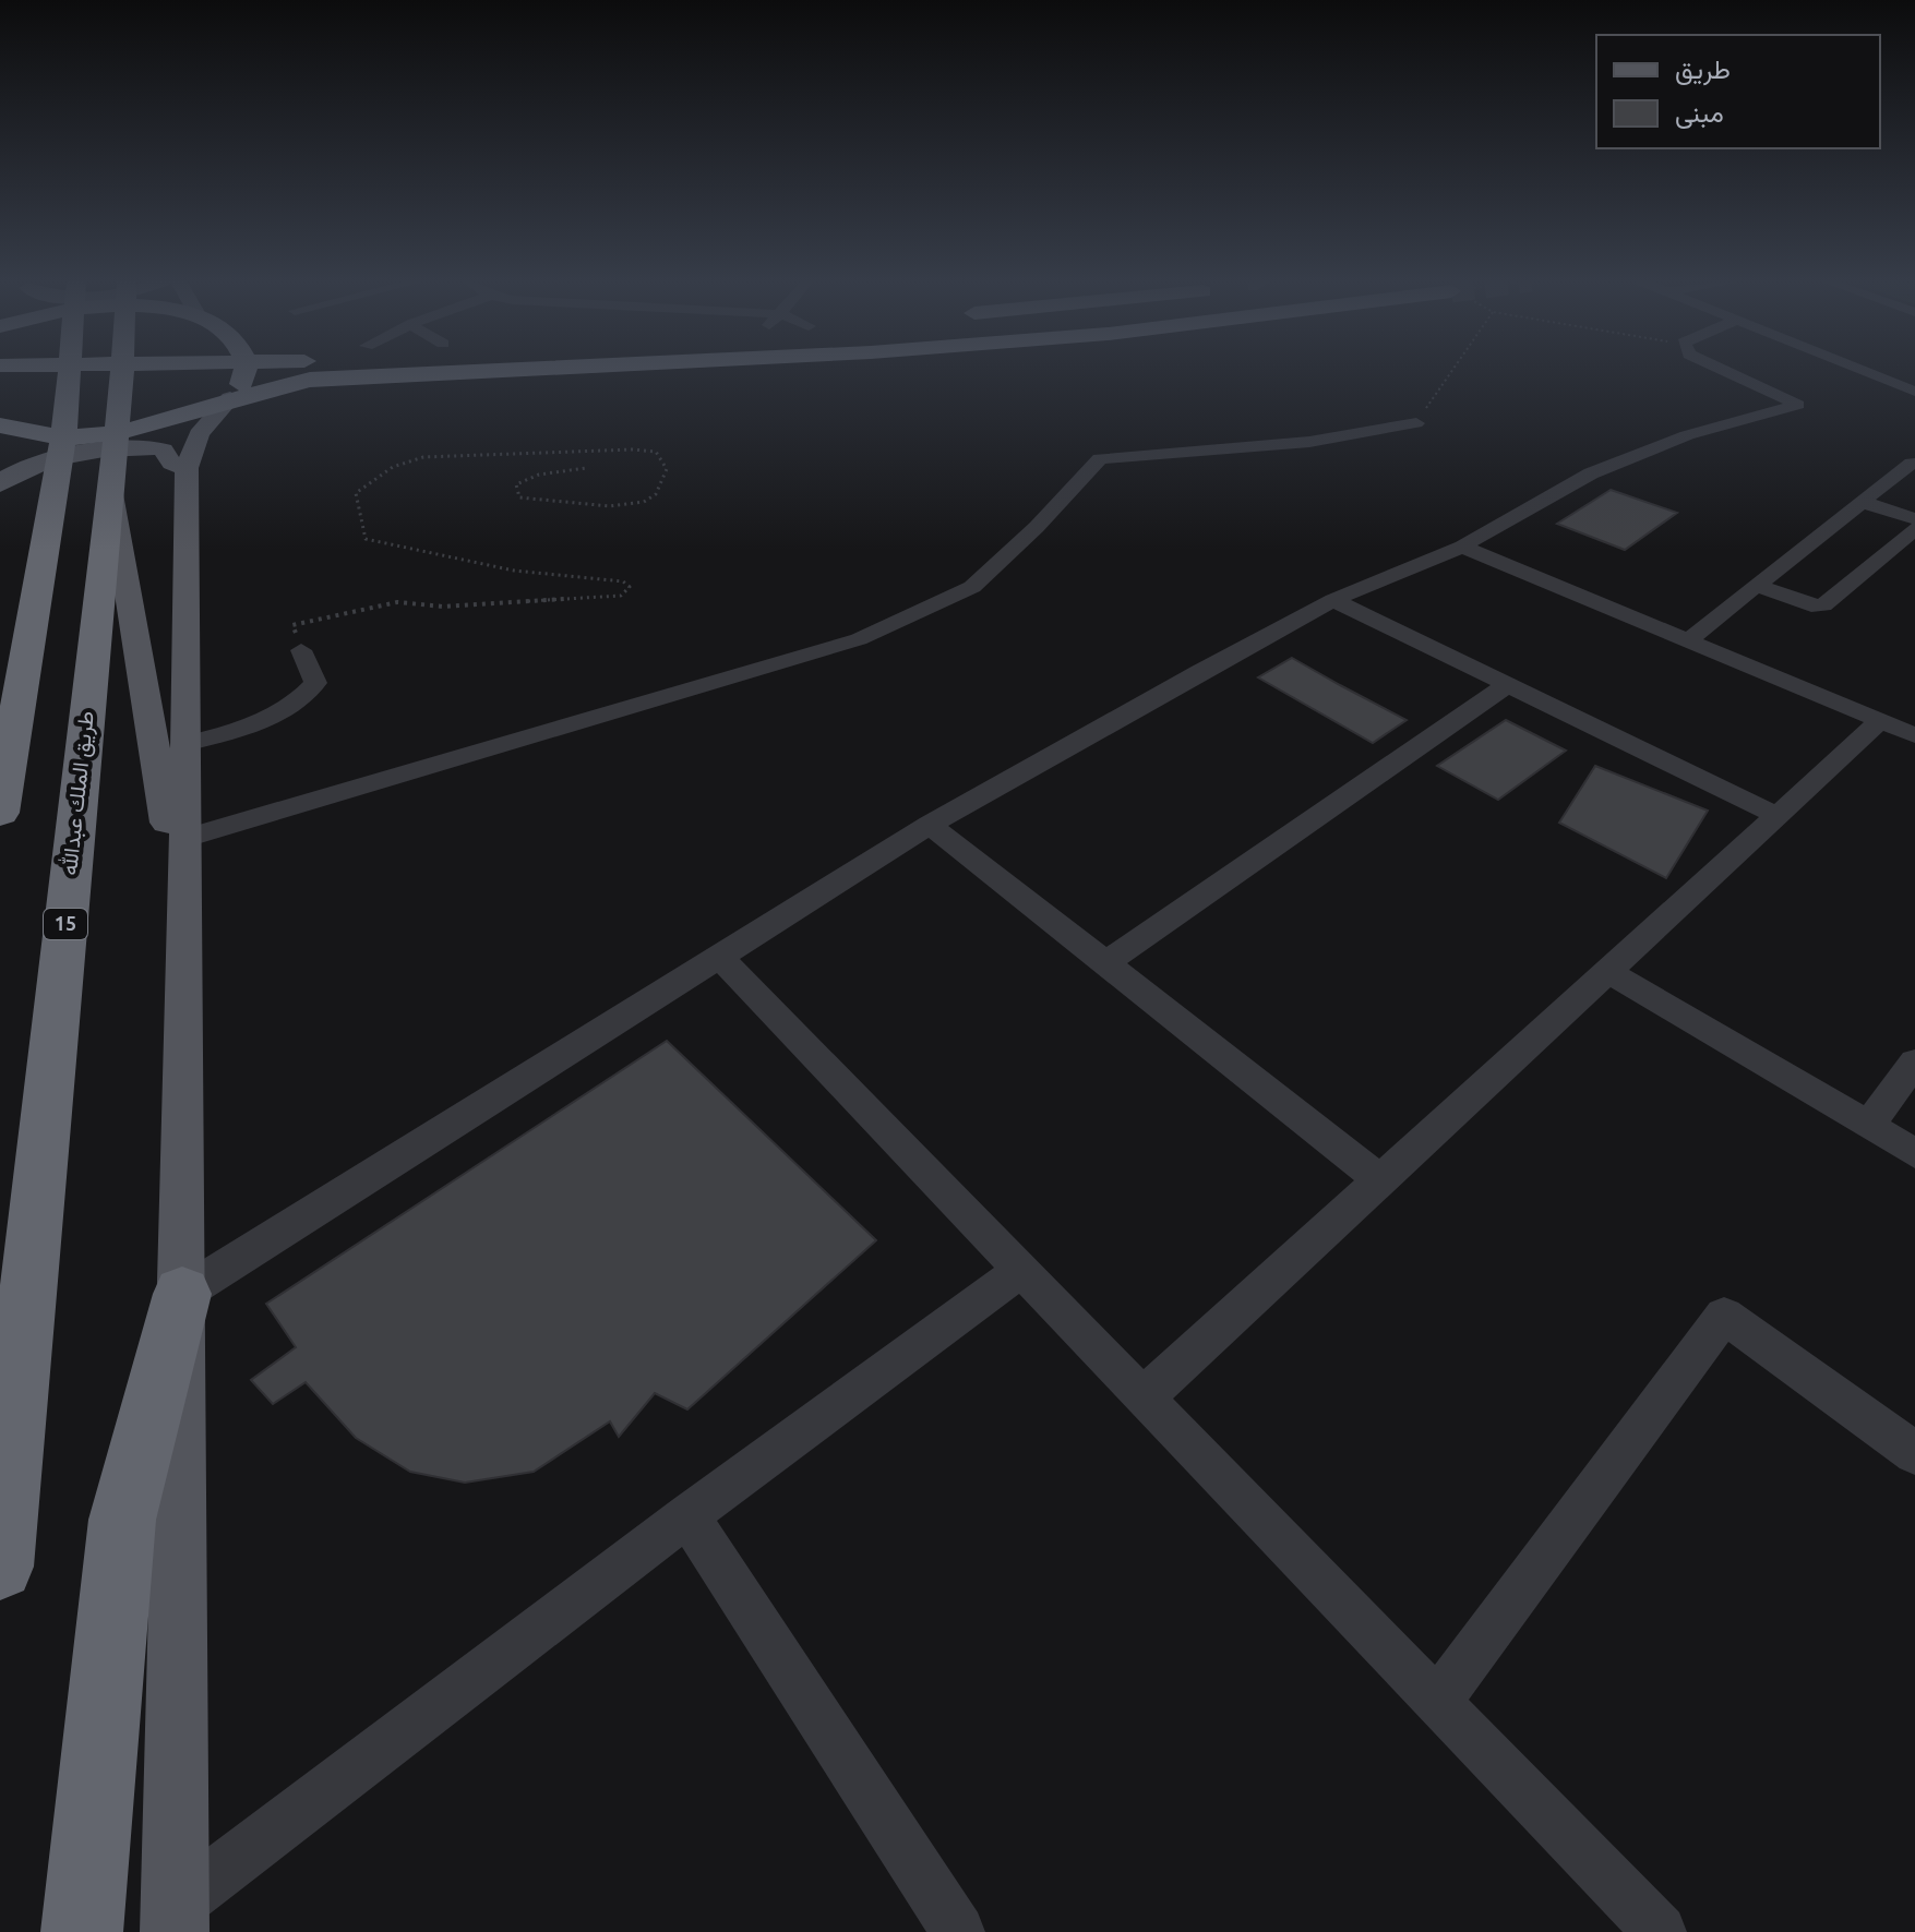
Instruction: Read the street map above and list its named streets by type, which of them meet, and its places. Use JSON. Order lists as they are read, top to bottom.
{
  "streets": {
    "highway": ["طريق الملك عبدالله", "15"]
  },
  "legend": ["طريق", "مبنى"]
}
